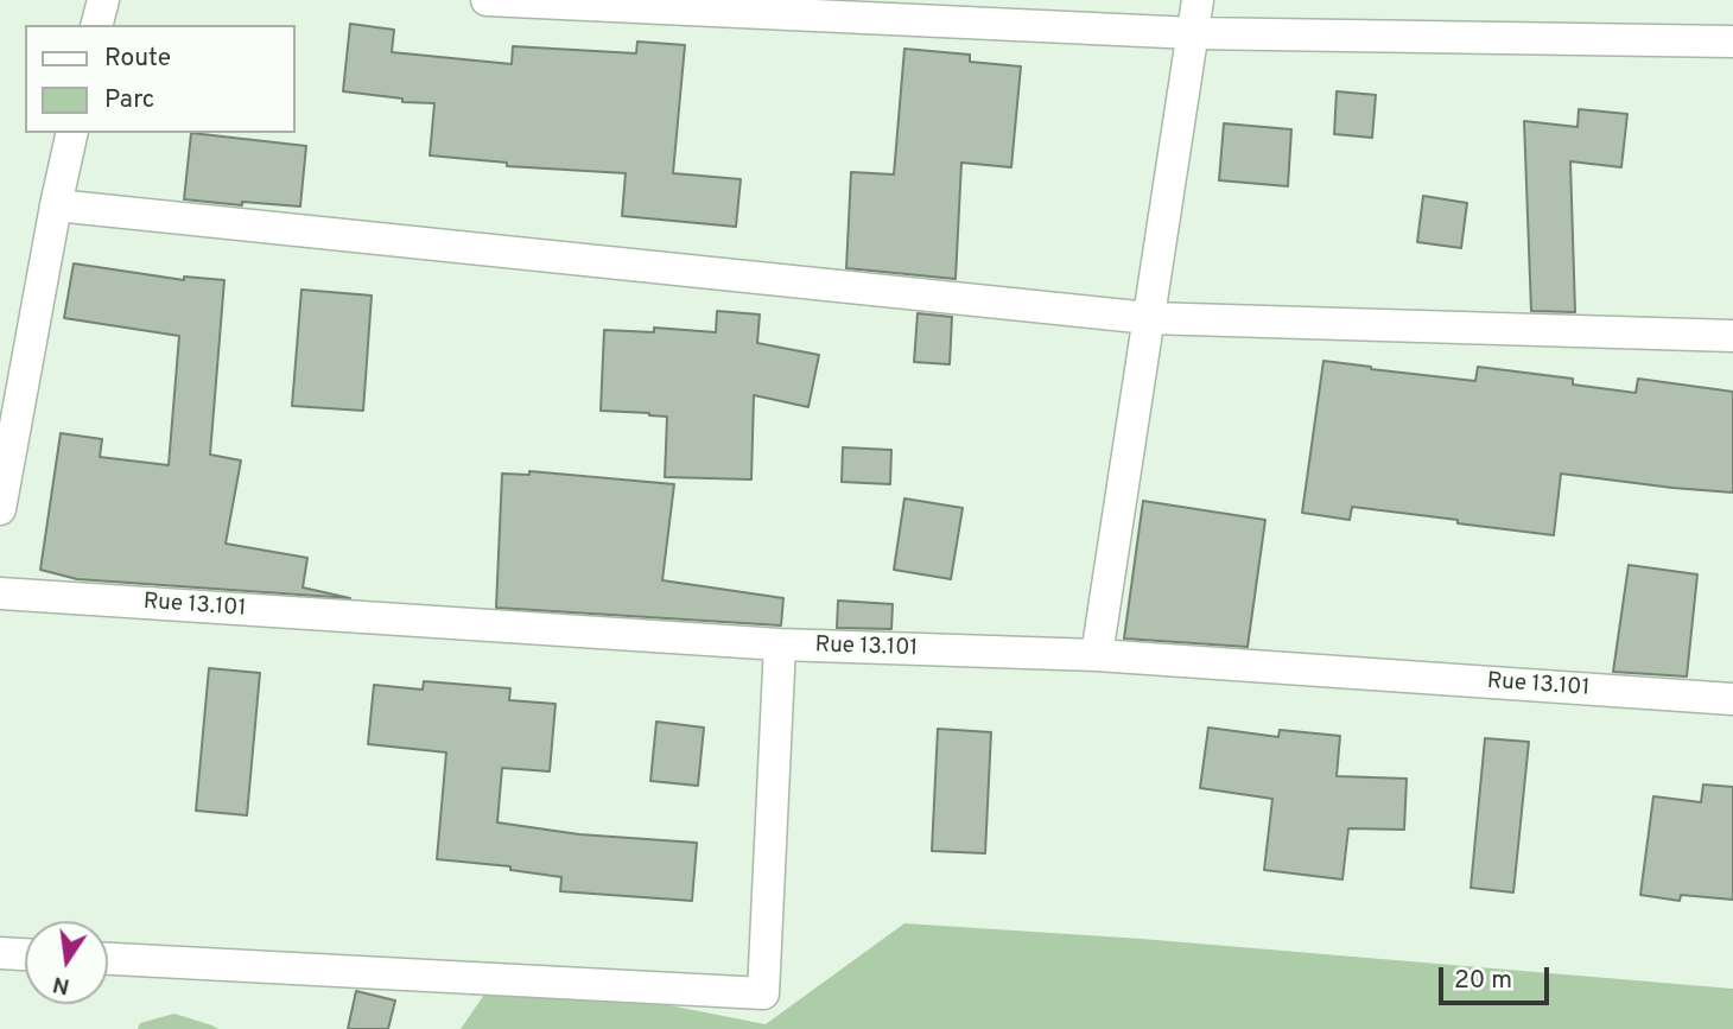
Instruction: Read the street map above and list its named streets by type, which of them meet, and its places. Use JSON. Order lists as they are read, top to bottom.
{
  "streets": {
    "street": ["Rue 13.101"]
  },
  "legend": ["Route", "Parc"],
  "scale_bar": "20 m",
  "north": "bottom"
}
